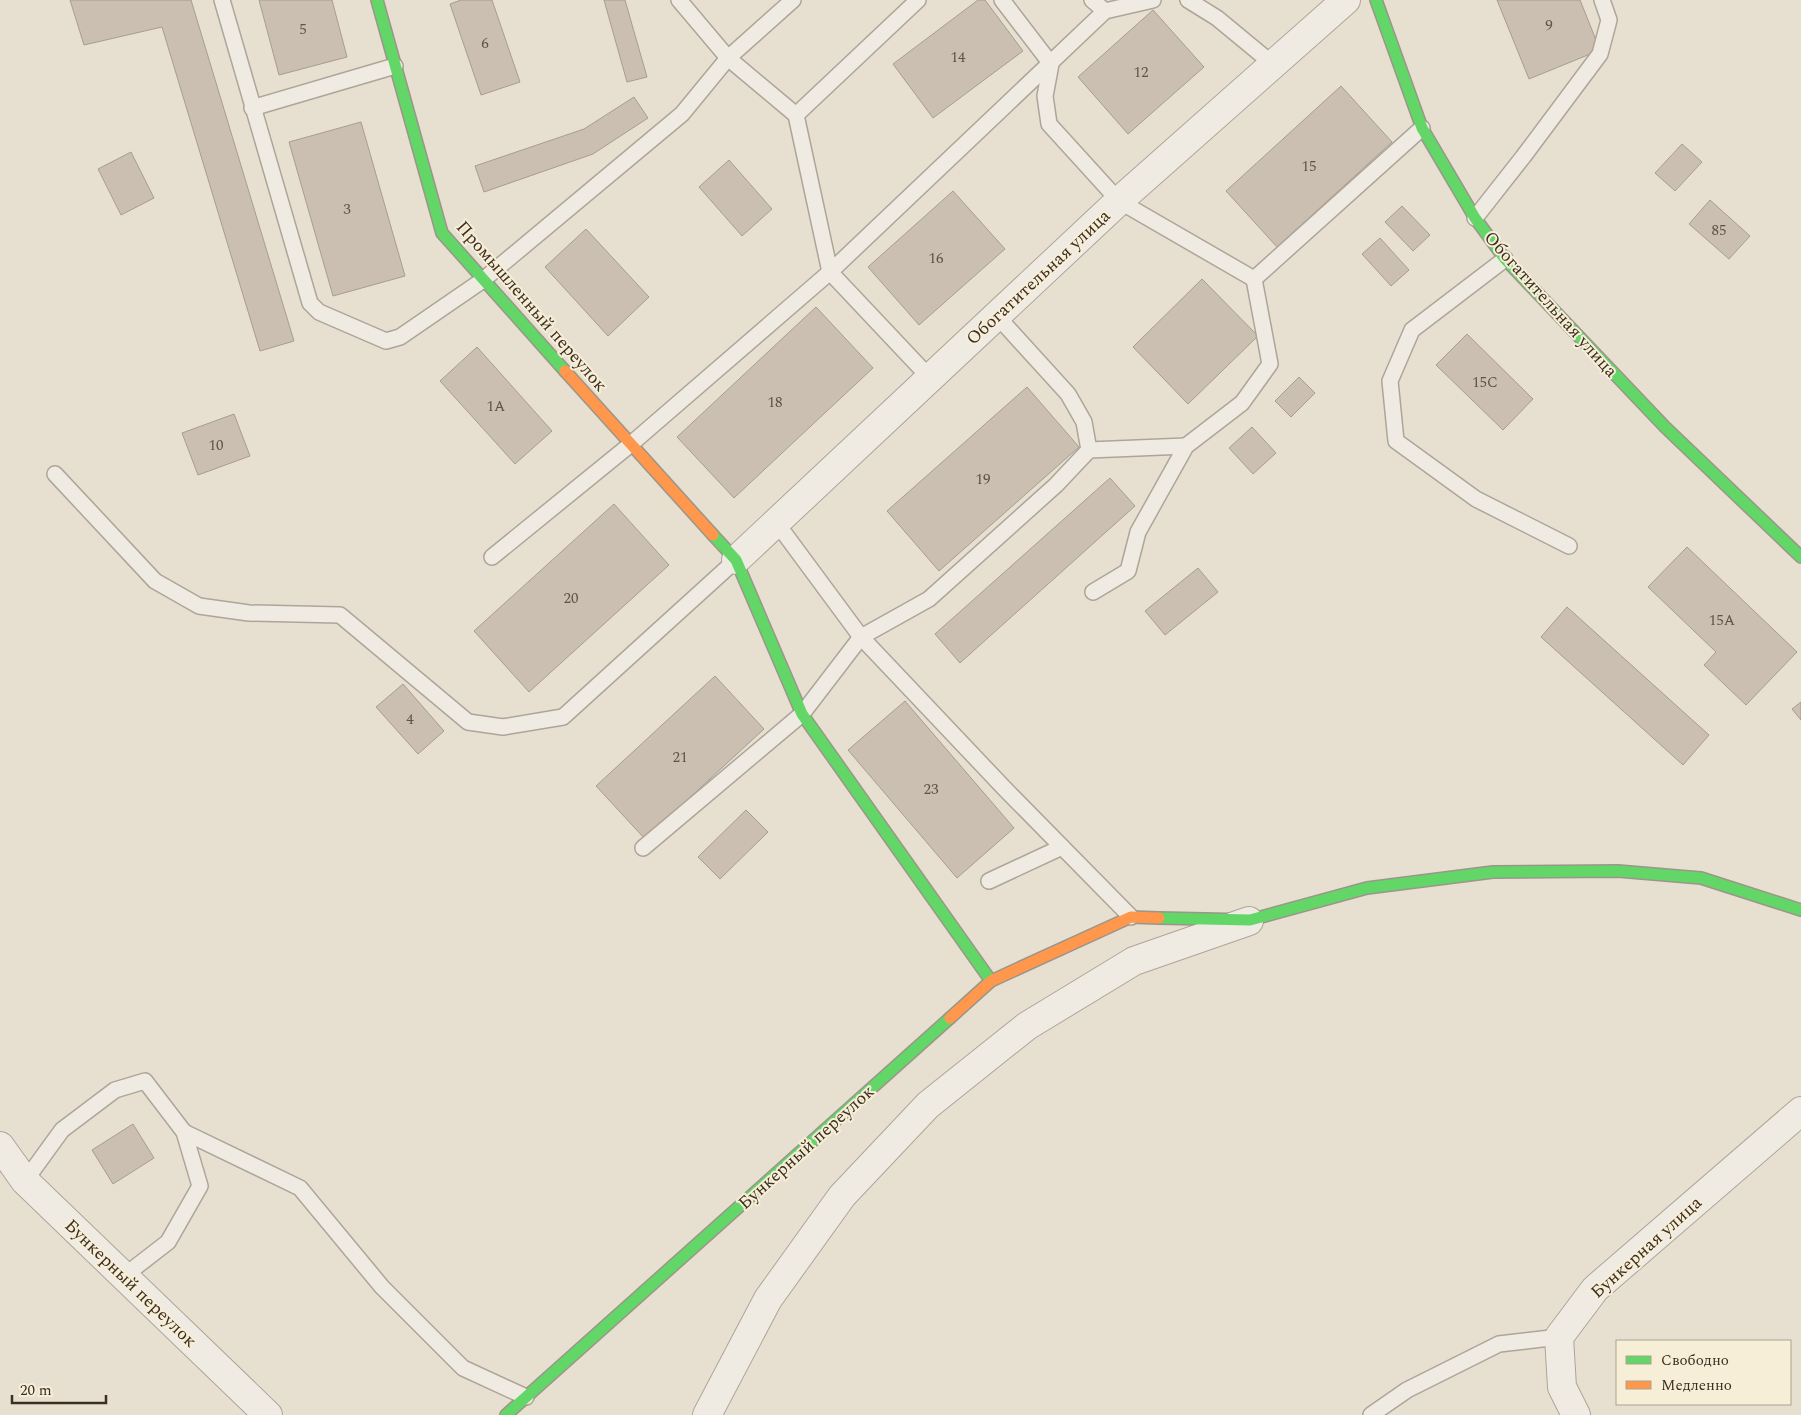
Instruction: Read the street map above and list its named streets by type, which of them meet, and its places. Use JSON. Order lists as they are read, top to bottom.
{
  "streets": {
    "street": [
      "Обогатительная улица",
      "Промышленный переулок",
      "Бункерный переулок",
      "Бункерная улица"
    ]
  },
  "crossings": [
    ["Обогатительная улица", "Промышленный переулок"],
    ["Промышленный переулок", "Бункерный переулок"]
  ],
  "house_numbers": [
    "9",
    "5",
    "6",
    "14",
    "12",
    "15",
    "3",
    "85",
    "16",
    "15С",
    "18",
    "1А",
    "10",
    "19",
    "20",
    "15А",
    "4",
    "21",
    "23"
  ],
  "legend": ["Свободно", "Медленно"],
  "scale_bar": "20 m"
}
